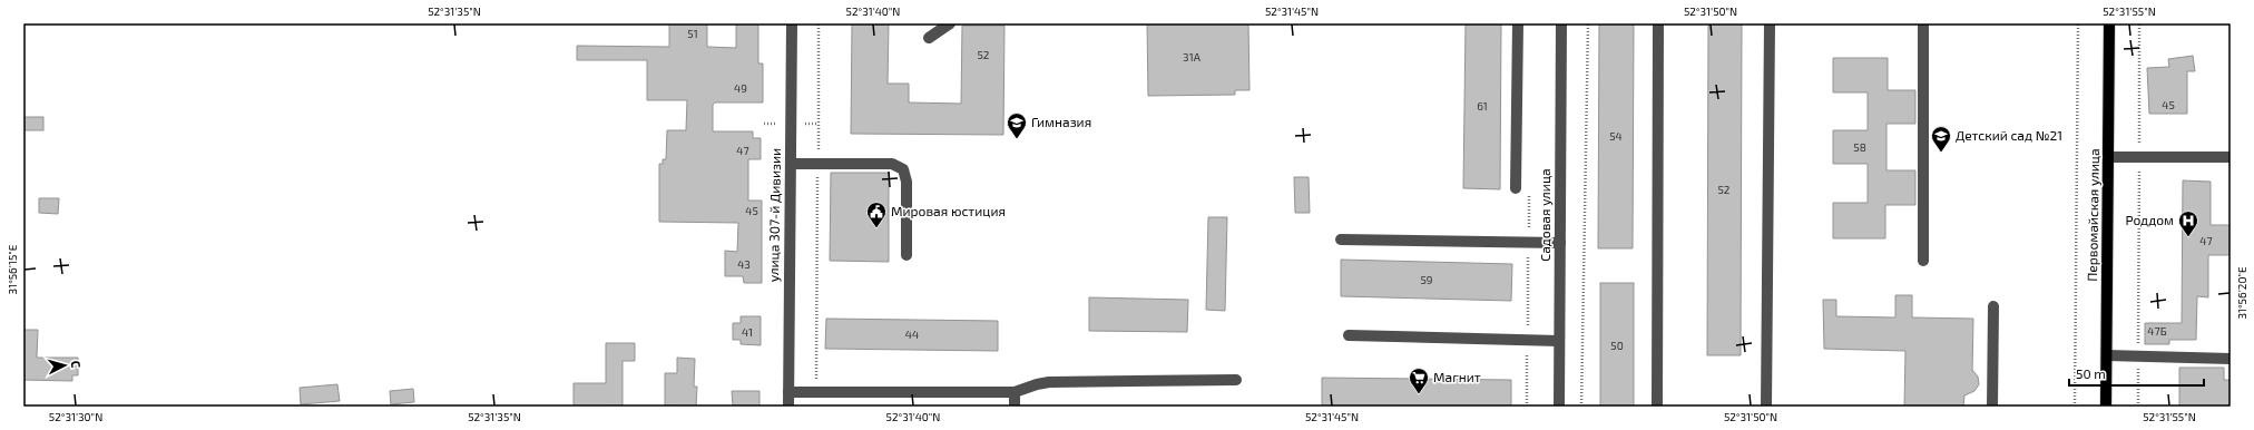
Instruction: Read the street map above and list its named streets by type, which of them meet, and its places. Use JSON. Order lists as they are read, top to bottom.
{
  "streets": {
    "main road": ["Первомайская улица"],
    "street": ["улица 307-й Дивизии", "Садовая улица"]
  },
  "places": {
    "school or university": ["Гимназия", "Детский сад №21"],
    "public building": ["Мировая юстиция"],
    "hospital": ["Роддом"],
    "supermarket": ["Магнит"]
  },
  "house_numbers": [
    "51",
    "52",
    "31А",
    "49",
    "45",
    "61",
    "54",
    "58",
    "47",
    "52",
    "45",
    "47",
    "43",
    "59",
    "47Б",
    "41",
    "44",
    "50"
  ],
  "scale_bar": "50 m",
  "north": "right",
  "coordinates": [
    "52°31'35\"N",
    "52°31'40\"N",
    "52°31'45\"N",
    "52°31'50\"N",
    "52°31'55\"N",
    "31°56'15\"E",
    "31°56'20\"E",
    "52°31'30\"N"
  ]
}
